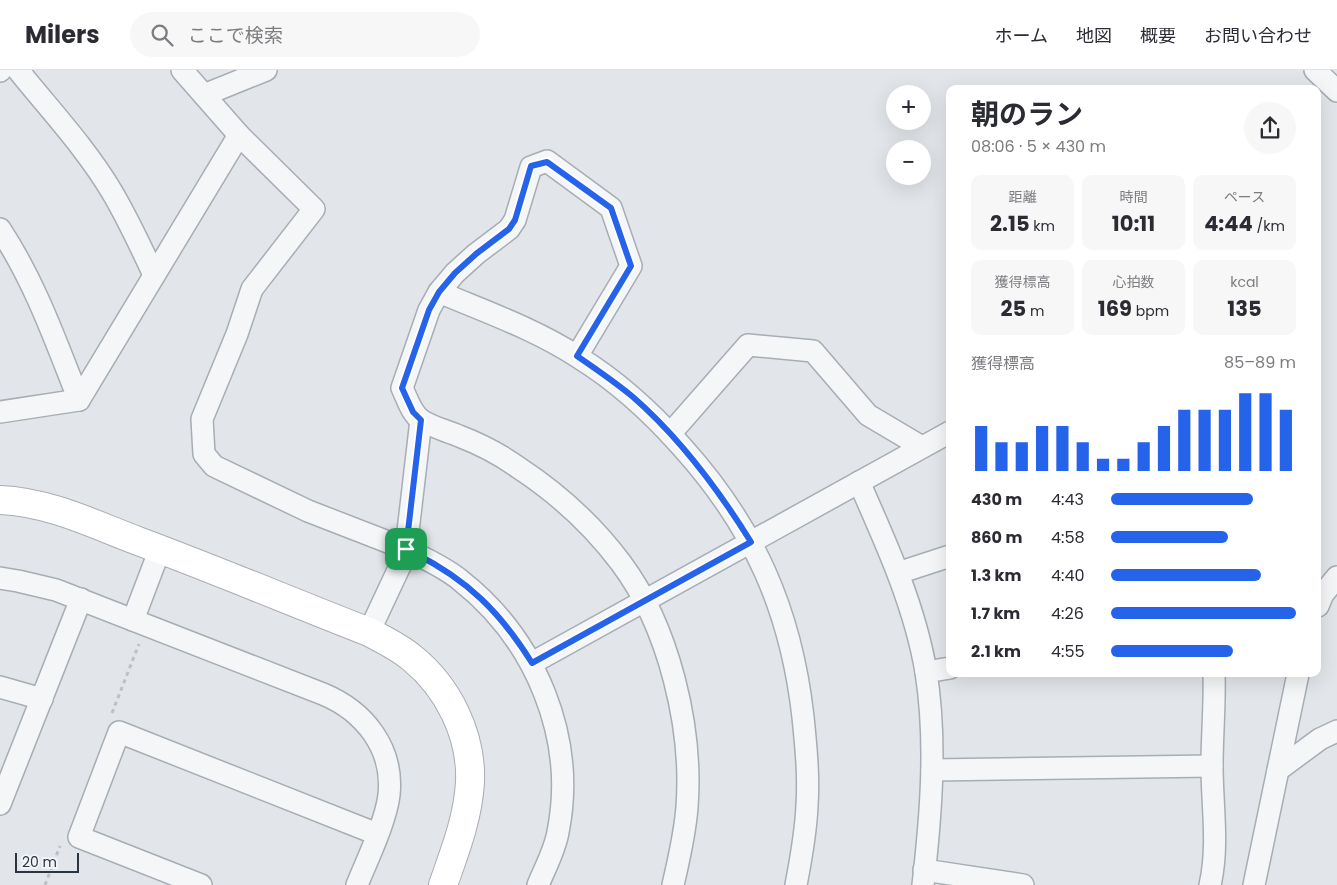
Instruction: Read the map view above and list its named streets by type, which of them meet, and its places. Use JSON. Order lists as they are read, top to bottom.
{
  "scale_bar": "20 m",
  "page": {
    "header": "Milers",
    "search": "ここで検索",
    "nav": [
      "ホーム",
      "地図",
      "概要",
      "お問い合わせ"
    ],
    "map_buttons": ["+", "−"],
    "heading": ["朝のラン", "08:06 · 5 × 430 m"],
    "stats": [
      ["距離", "2.15 km"],
      ["時間", "10:11"],
      ["ペース", "4:44 /km"],
      ["獲得標高", "25 m"],
      ["心拍数", "169 bpm"],
      ["kcal", "135"]
    ],
    "chart": ["獲得標高", "85–89 m"],
    "list": [
      {
        "name": "430 m",
        "note": "4:43"
      },
      {
        "name": "860 m",
        "note": "4:58"
      },
      {
        "name": "1.3 km",
        "note": "4:40"
      },
      {
        "name": "1.7 km",
        "note": "4:26"
      },
      {
        "name": "2.1 km",
        "note": "4:55"
      }
    ],
    "scale": "20 m"
  }
}
